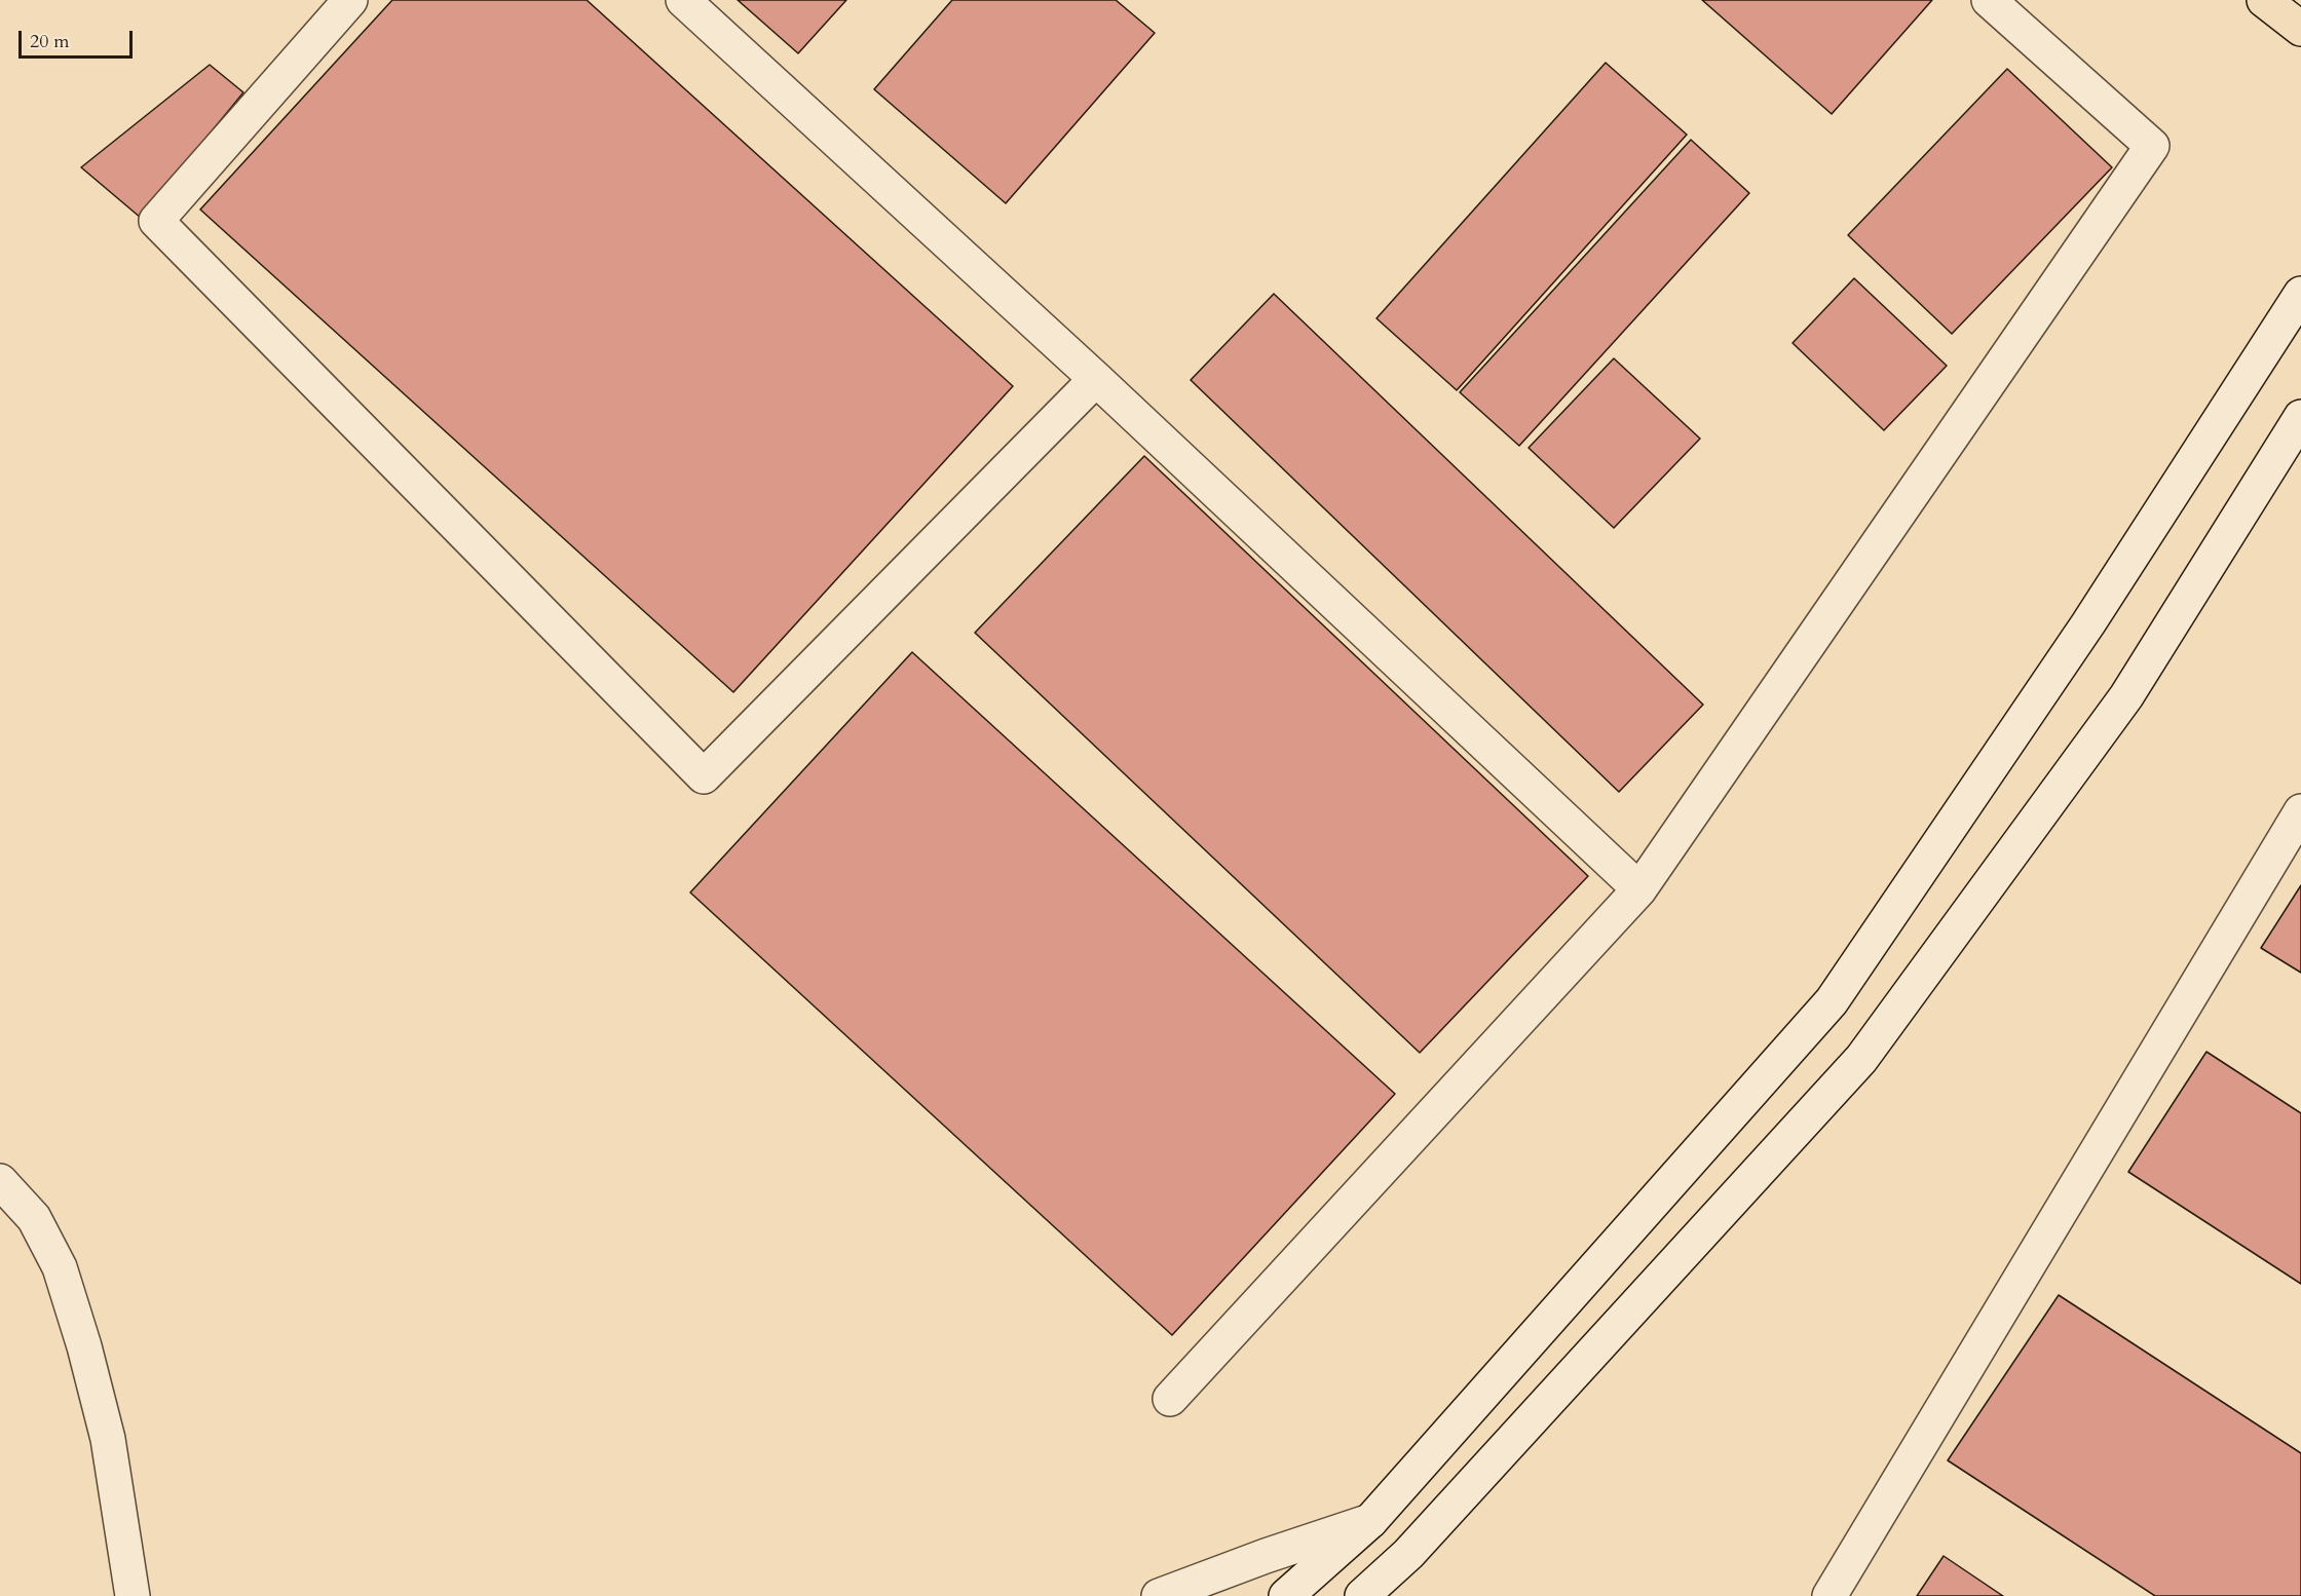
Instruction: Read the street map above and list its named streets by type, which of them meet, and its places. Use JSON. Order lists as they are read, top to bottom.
{
  "scale_bar": "20 m"
}
